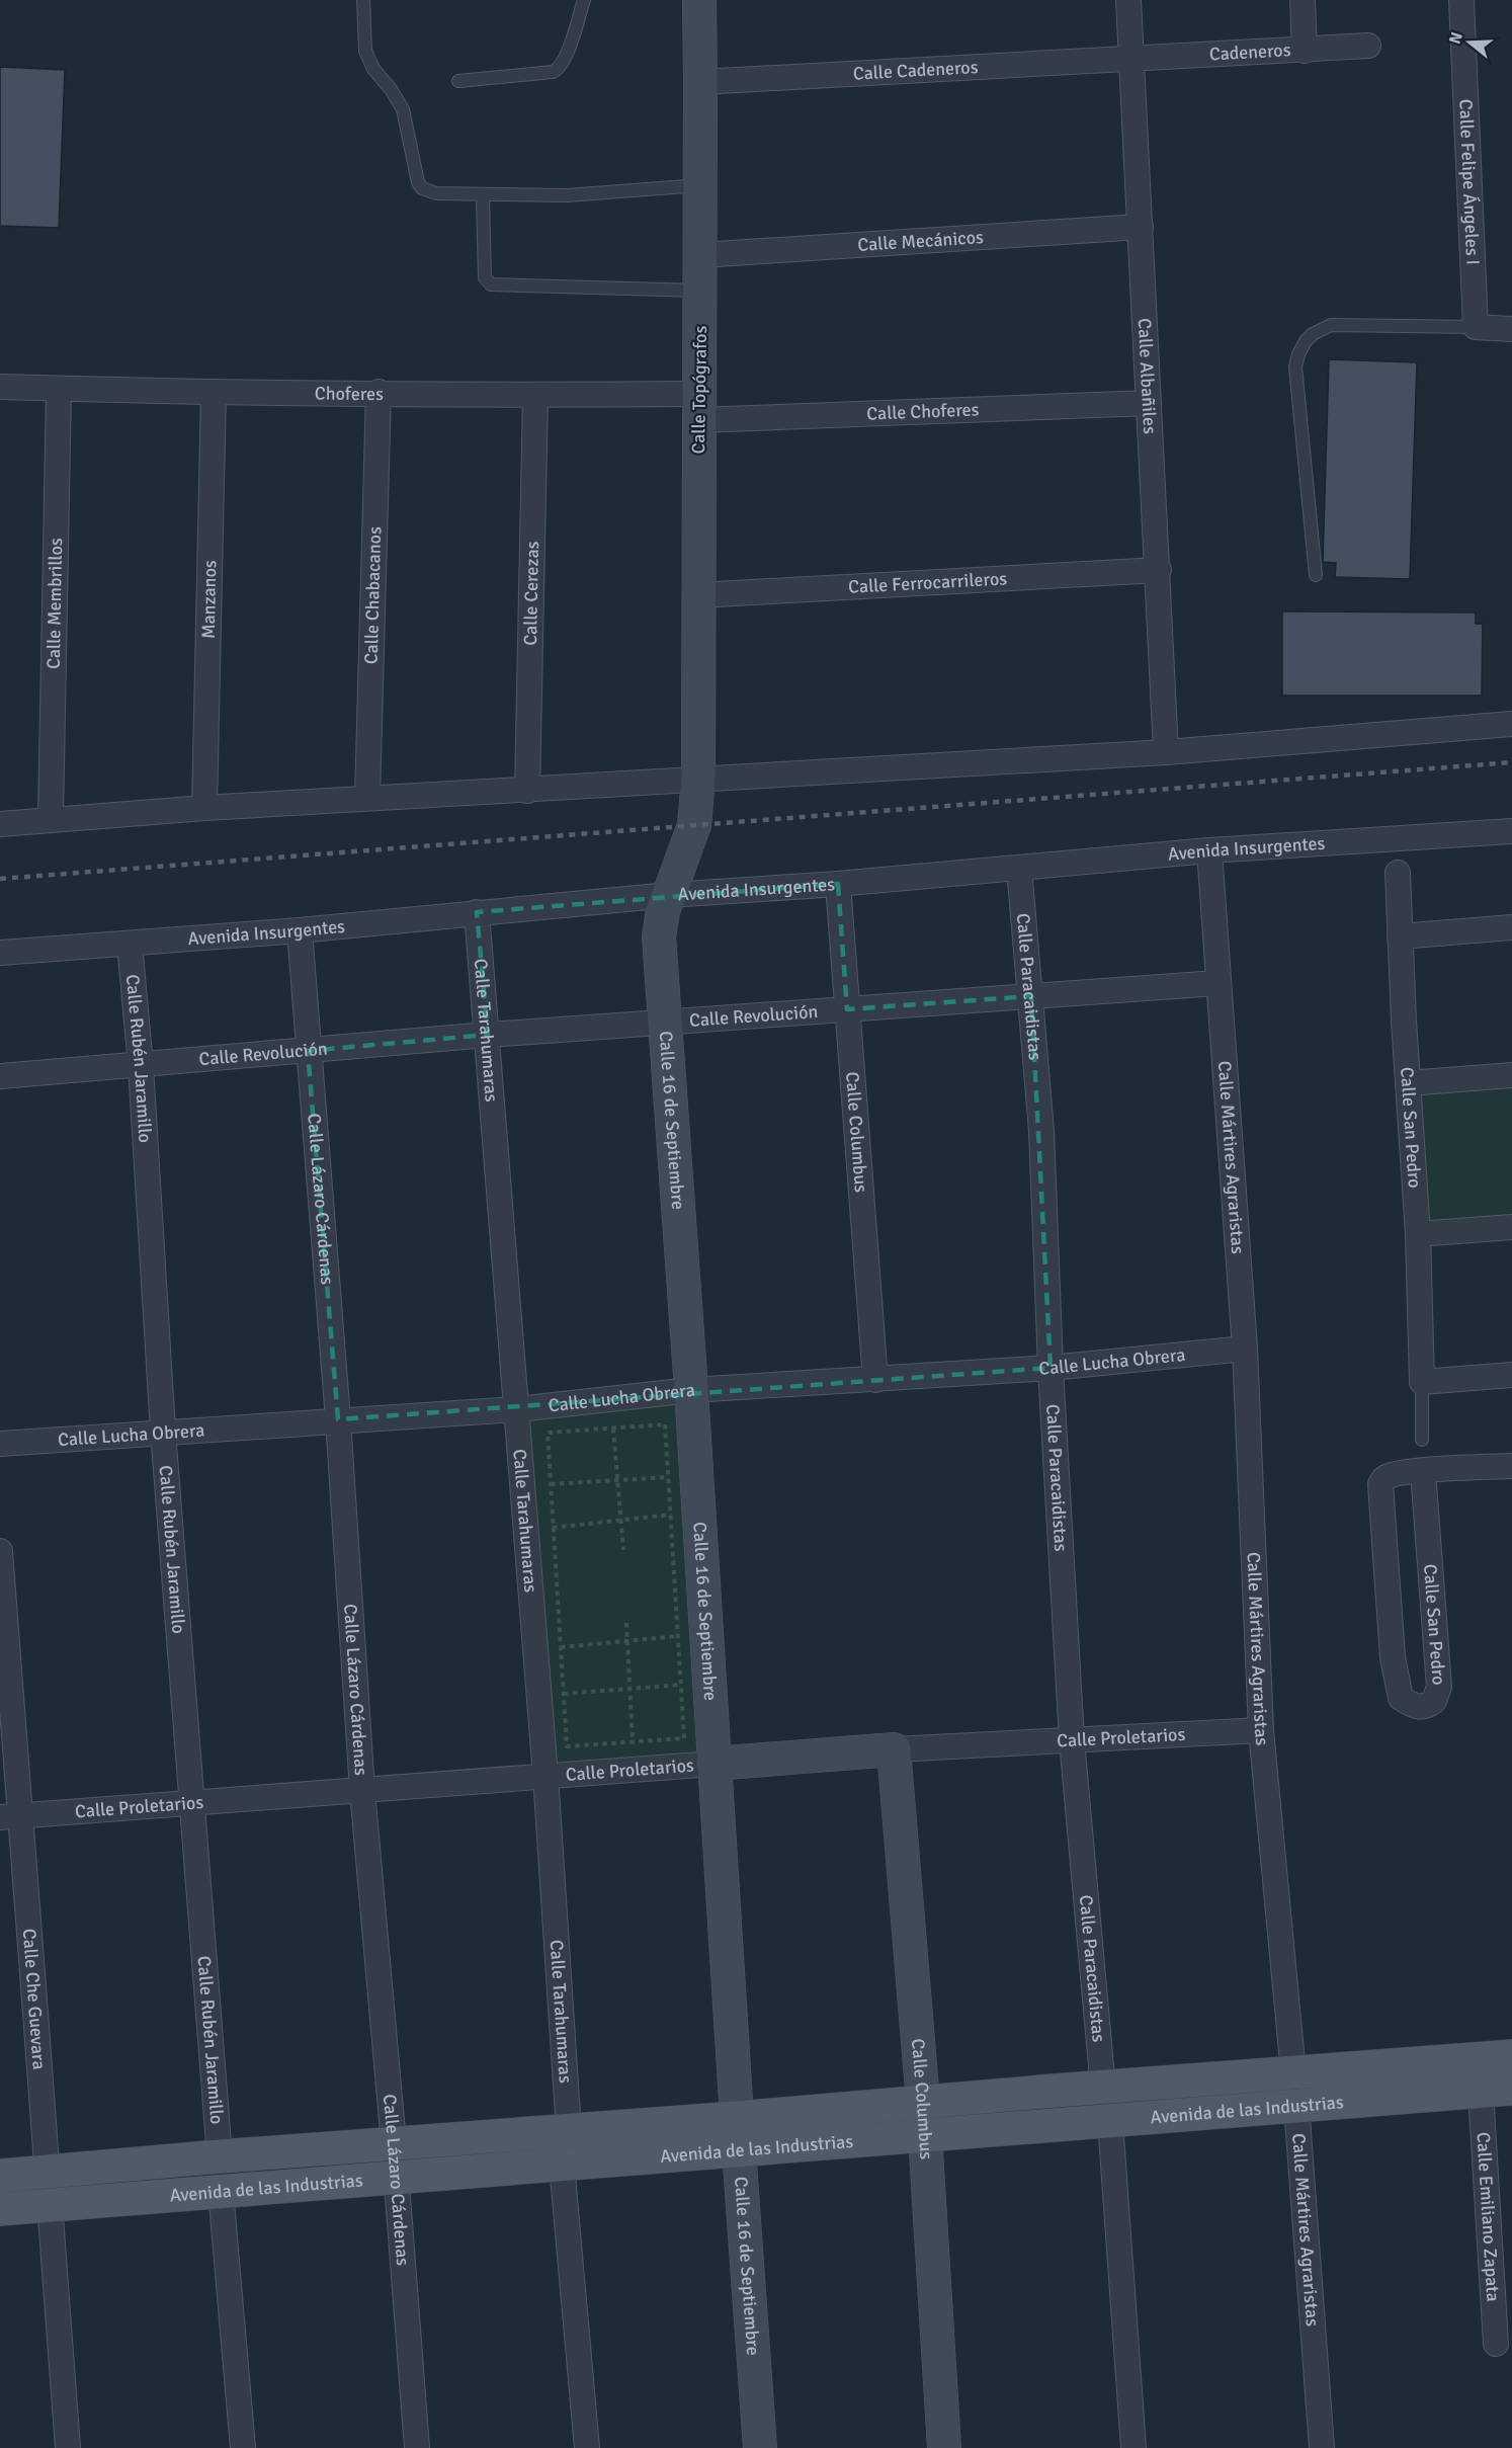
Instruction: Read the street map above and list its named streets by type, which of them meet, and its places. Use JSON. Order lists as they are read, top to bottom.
{
  "streets": {
    "main road": ["Avenida de las Industrias"],
    "street": [
      "Cadeneros",
      "Calle Cadeneros",
      "Calle Felipe Ángeles I",
      "Calle Mecánicos",
      "Calle Albañiles",
      "Calle Topógrafos",
      "Choferes",
      "Calle Choferes",
      "Calle Ferrocarrileros",
      "Calle Cerezas",
      "Calle Chabacanos",
      "Manzanos",
      "Calle Membrillos",
      "Avenida Insurgentes",
      "Calle Paracaidistas",
      "Calle Revolución",
      "Calle Tarahumaras",
      "Calle Rubén Jaramillo",
      "Calle 16 de Septiembre",
      "Calle San Pedro",
      "Calle Columbus",
      "Calle Mártires Agraristas",
      "Calle Lázaro Cárdenas",
      "Calle Lucha Obrera",
      "Calle Proletarios",
      "Calle Che Guevara",
      "Calle Emiliano Zapata"
    ]
  },
  "crossings": [
    ["Cadeneros", "Calle Cadeneros"],
    ["Cadeneros", "Calle Albañiles"],
    ["Calle Cadeneros", "Calle Albañiles"],
    ["Calle Cadeneros", "Calle Topógrafos"],
    ["Calle Mecánicos", "Calle Albañiles"],
    ["Calle Mecánicos", "Calle Topógrafos"],
    ["Calle Albañiles", "Calle Choferes"],
    ["Calle Albañiles", "Calle Ferrocarrileros"],
    ["Calle Topógrafos", "Choferes"],
    ["Calle Topógrafos", "Calle Choferes"],
    ["Calle Topógrafos", "Calle Ferrocarrileros"],
    ["Calle Topógrafos", "Calle 16 de Septiembre"],
    ["Choferes", "Calle Choferes"],
    ["Choferes", "Calle Cerezas"],
    ["Choferes", "Calle Chabacanos"],
    ["Choferes", "Manzanos"],
    ["Choferes", "Calle Membrillos"],
    ["Avenida Insurgentes", "Calle Paracaidistas"],
    ["Avenida Insurgentes", "Calle Tarahumaras"],
    ["Avenida Insurgentes", "Calle Rubén Jaramillo"],
    ["Avenida Insurgentes", "Calle 16 de Septiembre"],
    ["Avenida Insurgentes", "Calle Columbus"],
    ["Avenida Insurgentes", "Calle Mártires Agraristas"],
    ["Avenida Insurgentes", "Calle Lázaro Cárdenas"],
    ["Calle Paracaidistas", "Calle Revolución"],
    ["Calle Paracaidistas", "Calle Lucha Obrera"],
    ["Calle Paracaidistas", "Calle Proletarios"],
    ["Calle Paracaidistas", "Avenida de las Industrias"],
    ["Calle Revolución", "Calle Tarahumaras"],
    ["Calle Revolución", "Calle Rubén Jaramillo"],
    ["Calle Revolución", "Calle 16 de Septiembre"],
    ["Calle Revolución", "Calle Columbus"],
    ["Calle Revolución", "Calle Mártires Agraristas"],
    ["Calle Revolución", "Calle Lázaro Cárdenas"],
    ["Calle Tarahumaras", "Calle Lucha Obrera"],
    ["Calle Tarahumaras", "Calle Proletarios"],
    ["Calle Tarahumaras", "Avenida de las Industrias"],
    ["Calle Rubén Jaramillo", "Calle Lucha Obrera"],
    ["Calle Rubén Jaramillo", "Calle Proletarios"],
    ["Calle Rubén Jaramillo", "Avenida de las Industrias"],
    ["Calle 16 de Septiembre", "Calle Lucha Obrera"],
    ["Calle 16 de Septiembre", "Calle Proletarios"],
    ["Calle 16 de Septiembre", "Avenida de las Industrias"],
    ["Calle Columbus", "Calle Lucha Obrera"],
    ["Calle Columbus", "Calle Proletarios"],
    ["Calle Columbus", "Avenida de las Industrias"],
    ["Calle Mártires Agraristas", "Calle Lucha Obrera"],
    ["Calle Mártires Agraristas", "Calle Proletarios"],
    ["Calle Mártires Agraristas", "Avenida de las Industrias"],
    ["Calle Lázaro Cárdenas", "Calle Lucha Obrera"],
    ["Calle Lázaro Cárdenas", "Calle Proletarios"],
    ["Calle Lázaro Cárdenas", "Avenida de las Industrias"],
    ["Calle Proletarios", "Calle Che Guevara"],
    ["Calle Che Guevara", "Avenida de las Industrias"],
    ["Avenida de las Industrias", "Calle Emiliano Zapata"]
  ],
  "north": "left"
}
